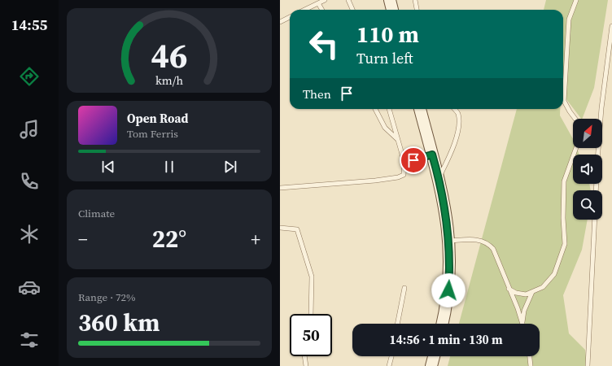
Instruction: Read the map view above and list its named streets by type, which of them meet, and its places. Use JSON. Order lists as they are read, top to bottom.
{
  "north": "top right",
  "page": {
    "tabs": "14:55",
    "turn": ["110 m", "Turn left"],
    "then": "Then",
    "song": ["Open Road", "Tom Ferris"],
    "tile": [
      "Climate",
      ["Range · 72%", "360 km"]
    ],
    "heat": ["−", "22°", "+"],
    "limit": "50",
    "trip": "14:56 · 1 min · 130 m",
    "gauge": ["46", "km/h"]
  }
}
